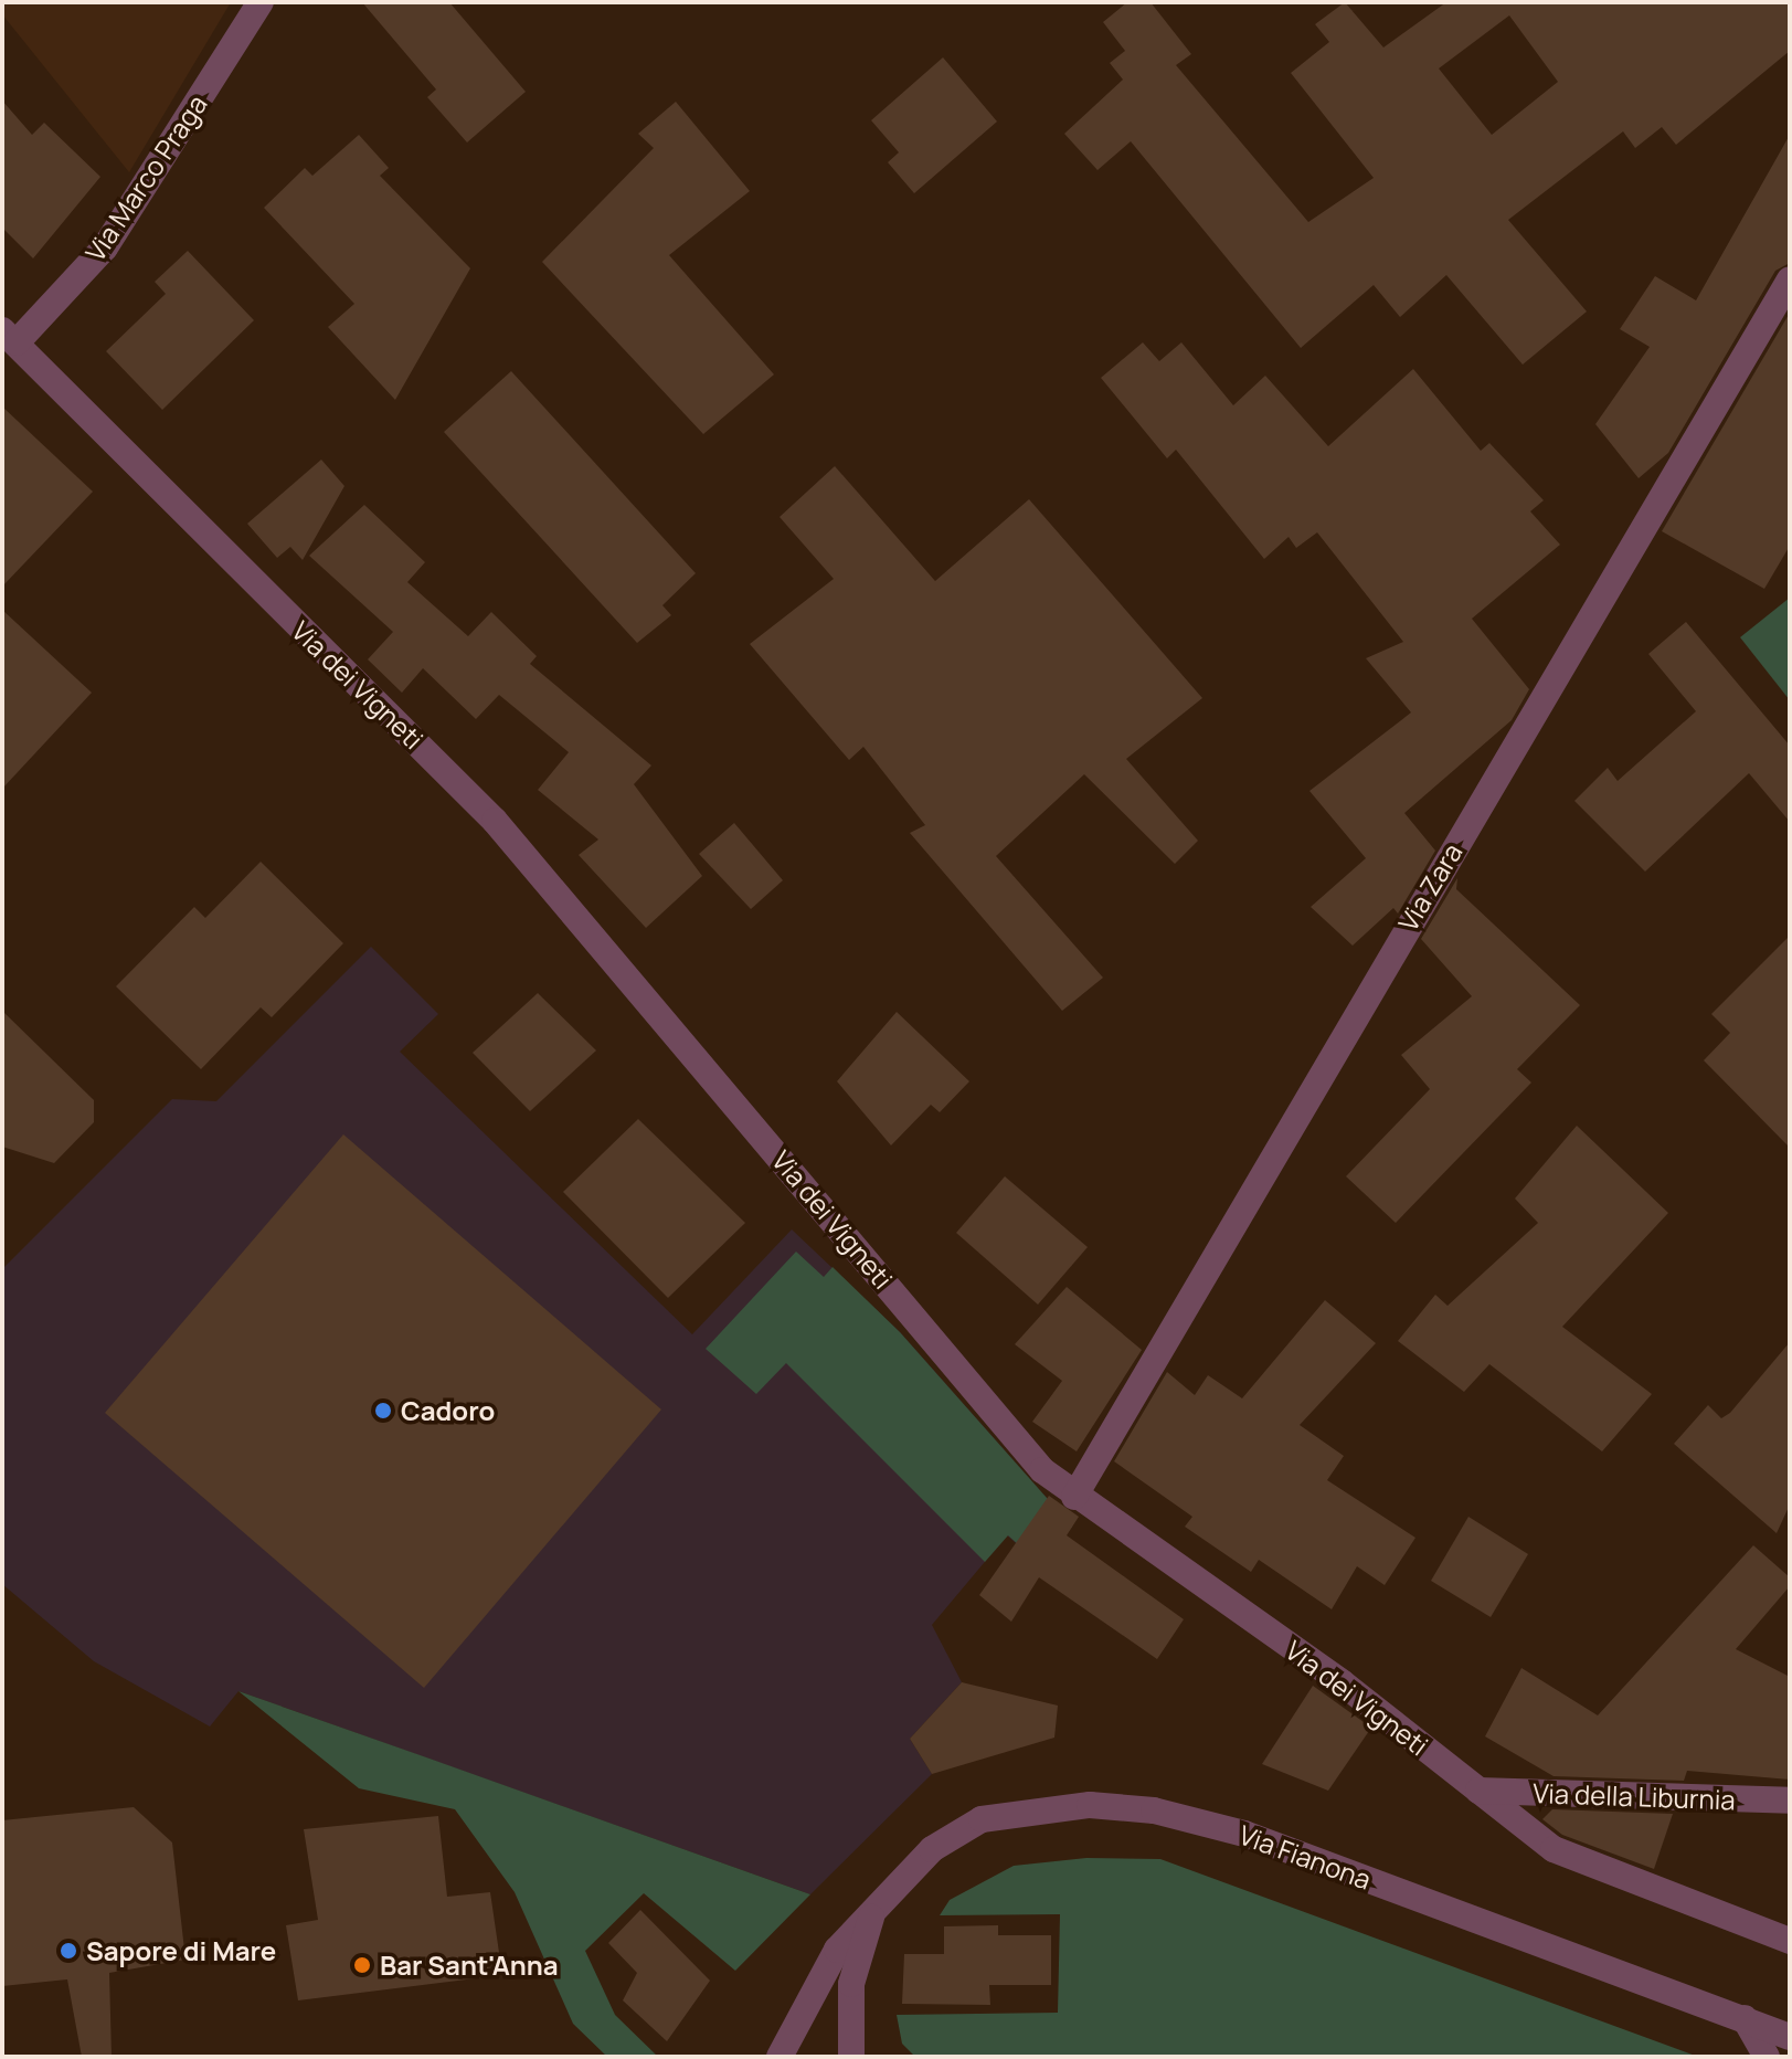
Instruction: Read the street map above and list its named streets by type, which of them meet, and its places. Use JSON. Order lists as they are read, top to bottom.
{
  "streets": {
    "street": [
      "Via Marco Praga",
      "Via dei Vigneti",
      "Via Zara",
      "Via della Liburnia",
      "Via Fianona"
    ]
  },
  "crossings": [
    ["Via Marco Praga", "Via dei Vigneti"],
    ["Via dei Vigneti", "Via Zara"],
    ["Via dei Vigneti", "Via della Liburnia"]
  ],
  "places": ["Cadoro", "Sapore di Mare", "Bar Sant'Anna"]
}
